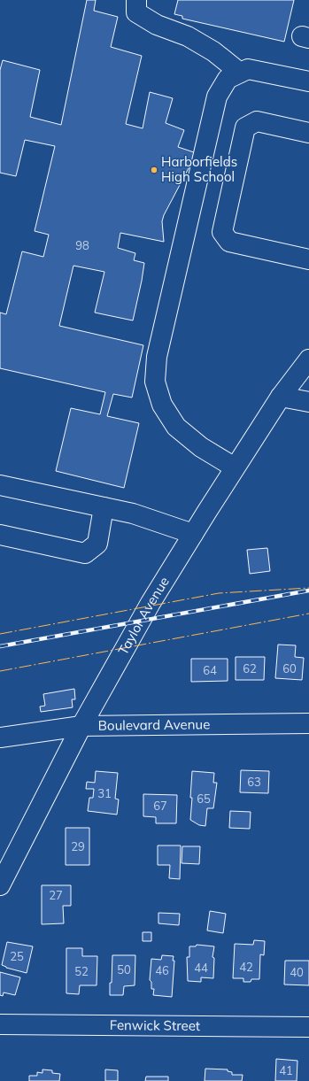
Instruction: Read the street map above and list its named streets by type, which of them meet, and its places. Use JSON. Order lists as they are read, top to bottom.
{
  "streets": {
    "street": ["Taylor Avenue", "Boulevard Avenue", "Fenwick Street"]
  },
  "crossings": [
    ["Taylor Avenue", "Boulevard Avenue"]
  ],
  "places": ["Harborfields High School"],
  "house_numbers": [
    "98",
    "62",
    "60",
    "64",
    "63",
    "31",
    "65",
    "67",
    "29",
    "27",
    "25",
    "42",
    "44",
    "50",
    "46",
    "52",
    "40",
    "41"
  ]
}
